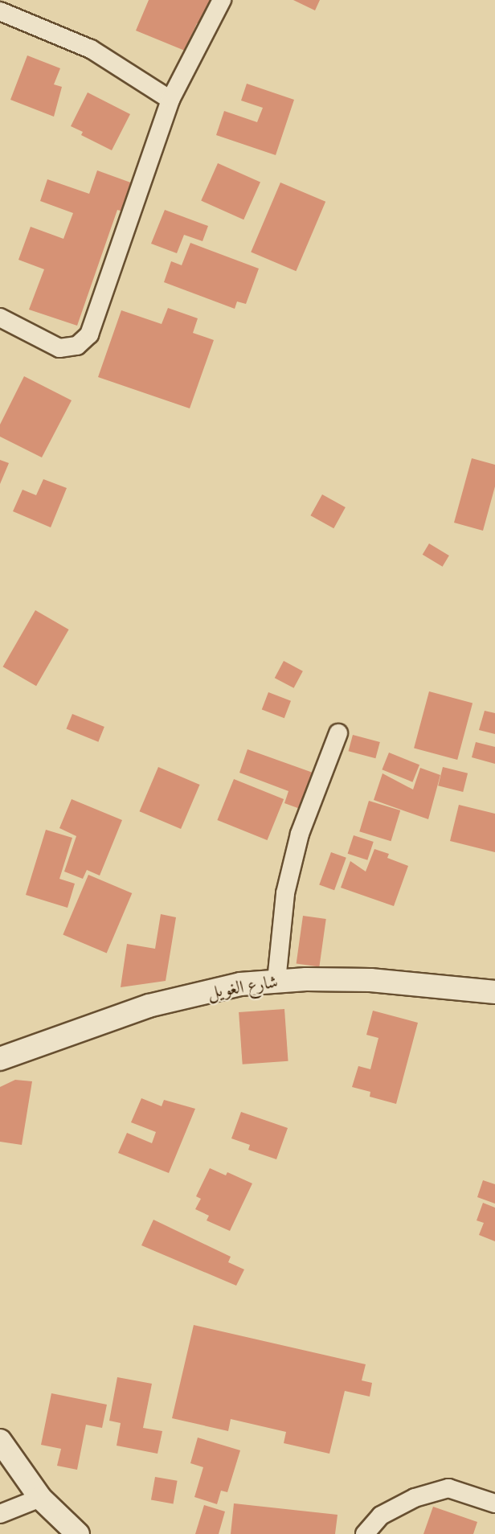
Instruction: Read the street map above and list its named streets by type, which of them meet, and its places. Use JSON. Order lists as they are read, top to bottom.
{
  "streets": {
    "street": ["شارع الغويل"]
  }
}
